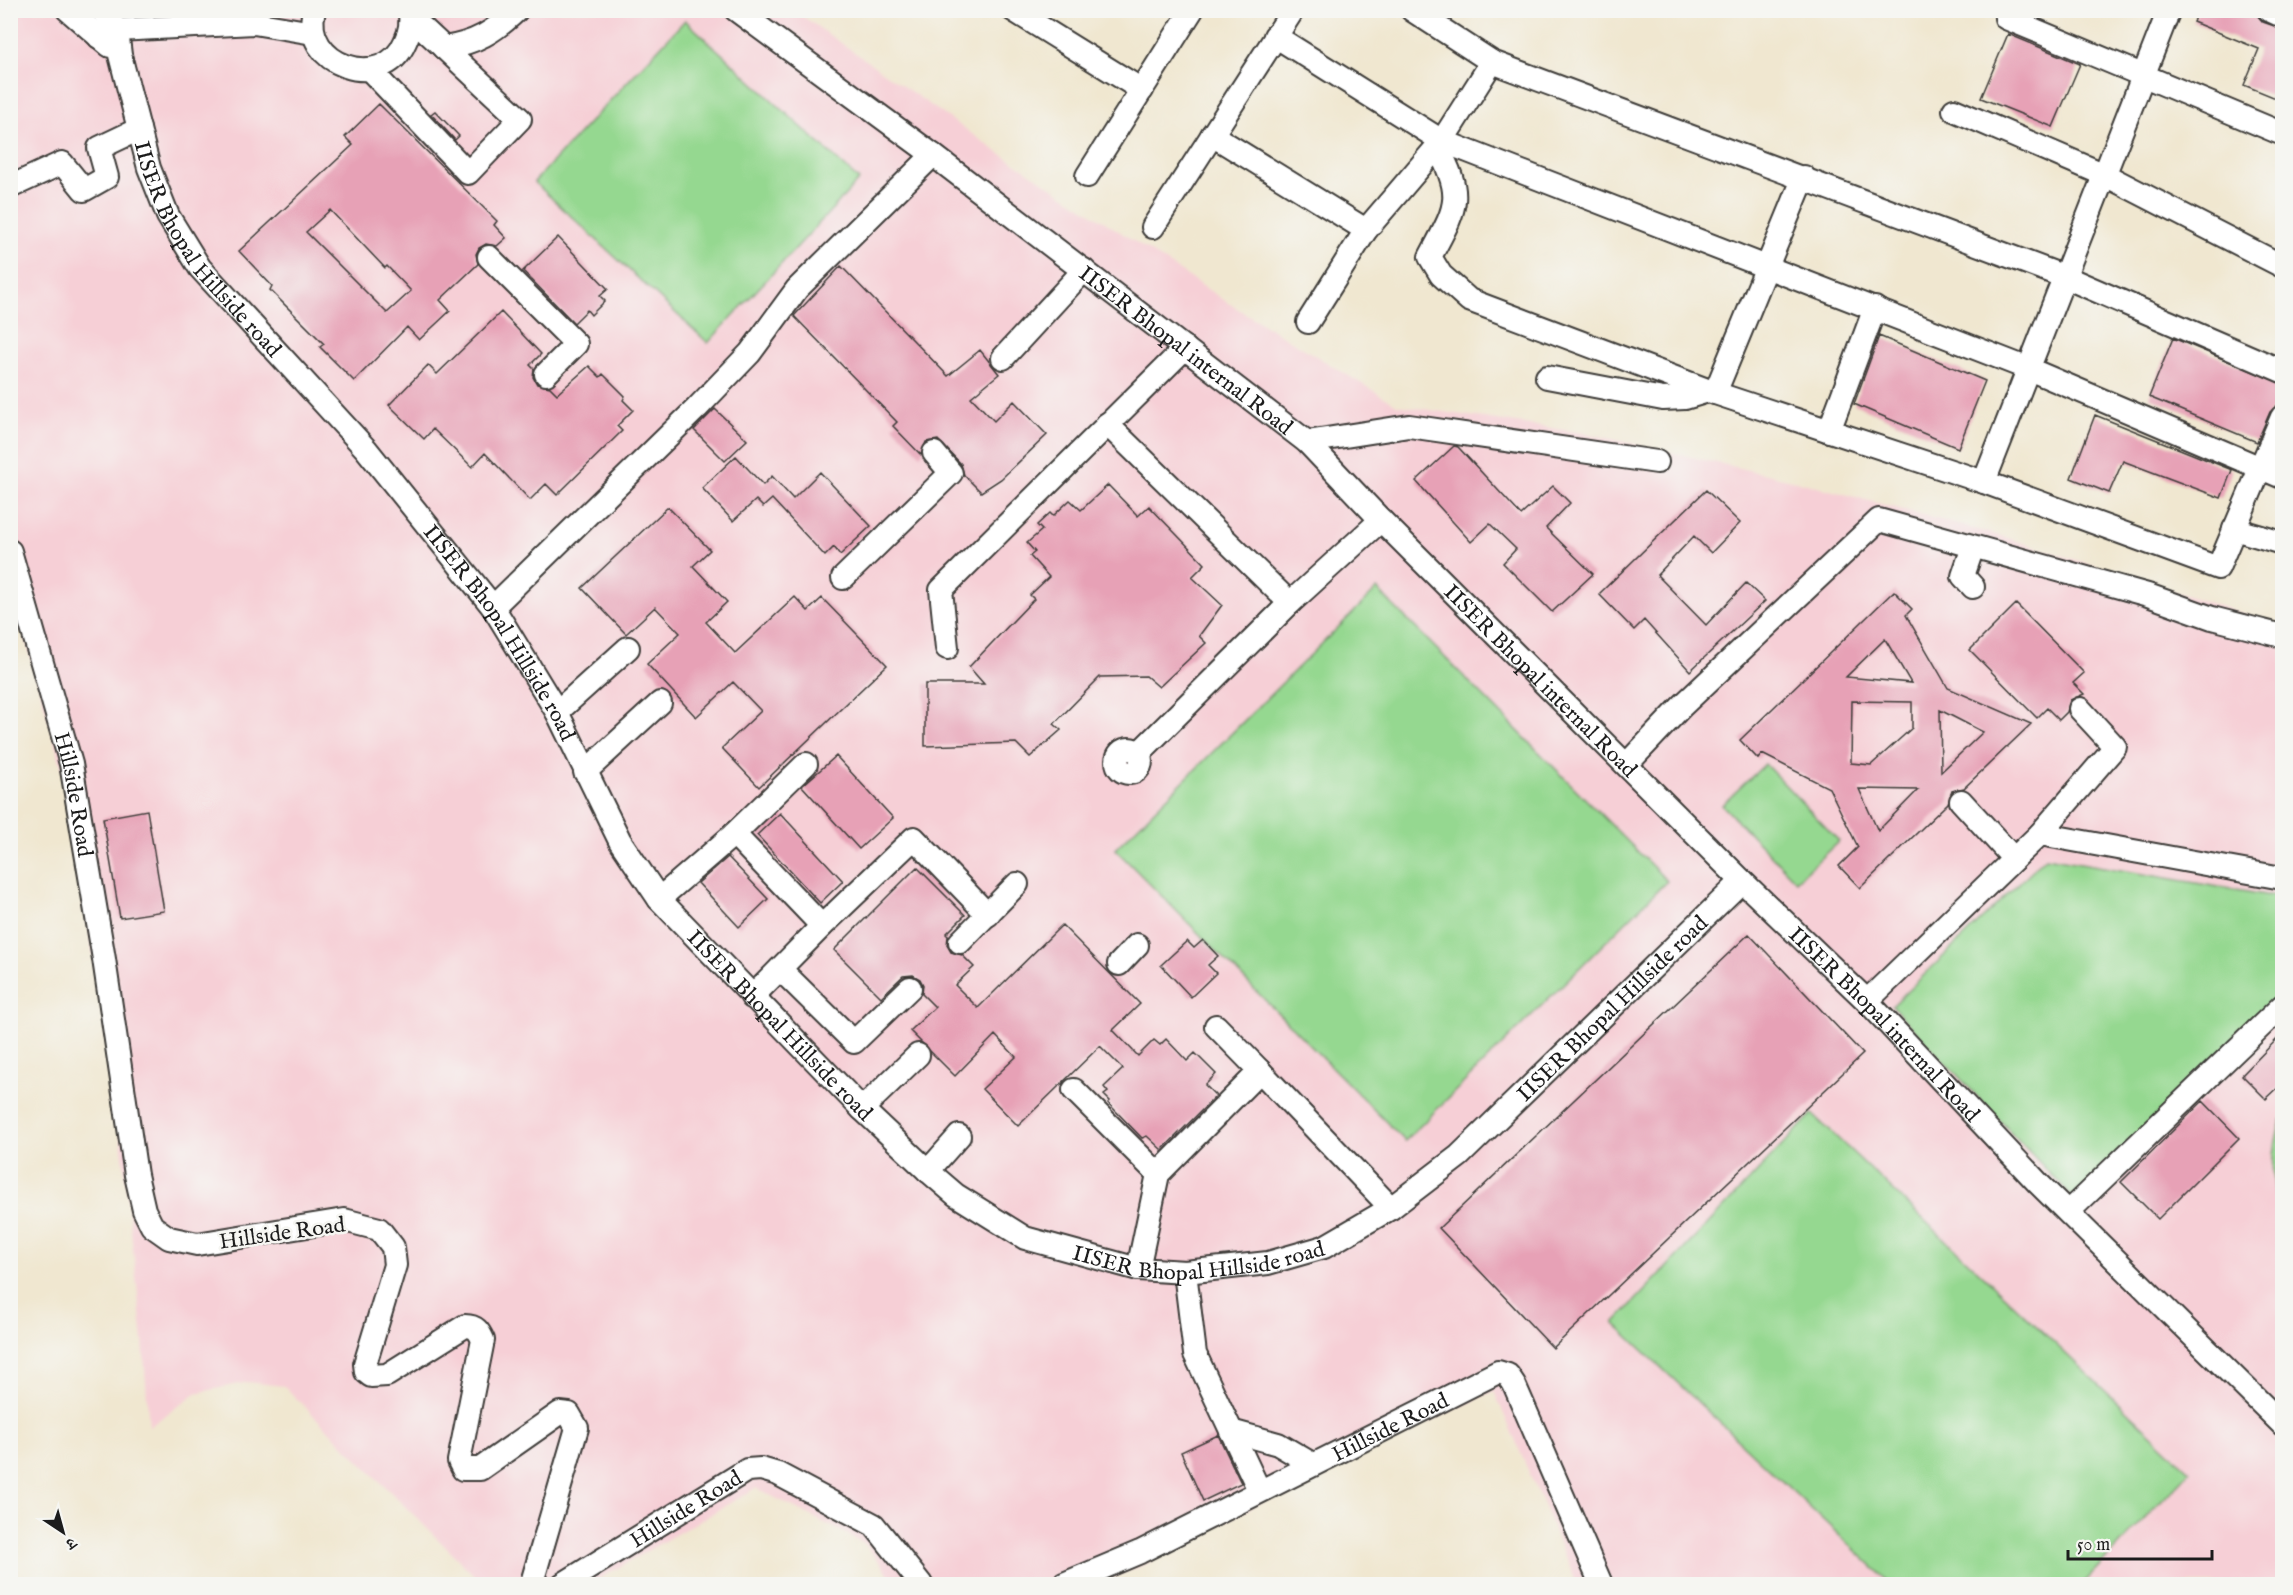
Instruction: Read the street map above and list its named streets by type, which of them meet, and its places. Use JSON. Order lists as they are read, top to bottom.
{
  "streets": {
    "street": ["IISER Bhopal Hillside road", "IISER Bhopal internal Road", "Hillside Road"]
  },
  "crossings": [
    ["IISER Bhopal Hillside road", "IISER Bhopal internal Road"]
  ],
  "scale_bar": "50 m",
  "north": "bottom right"
}
